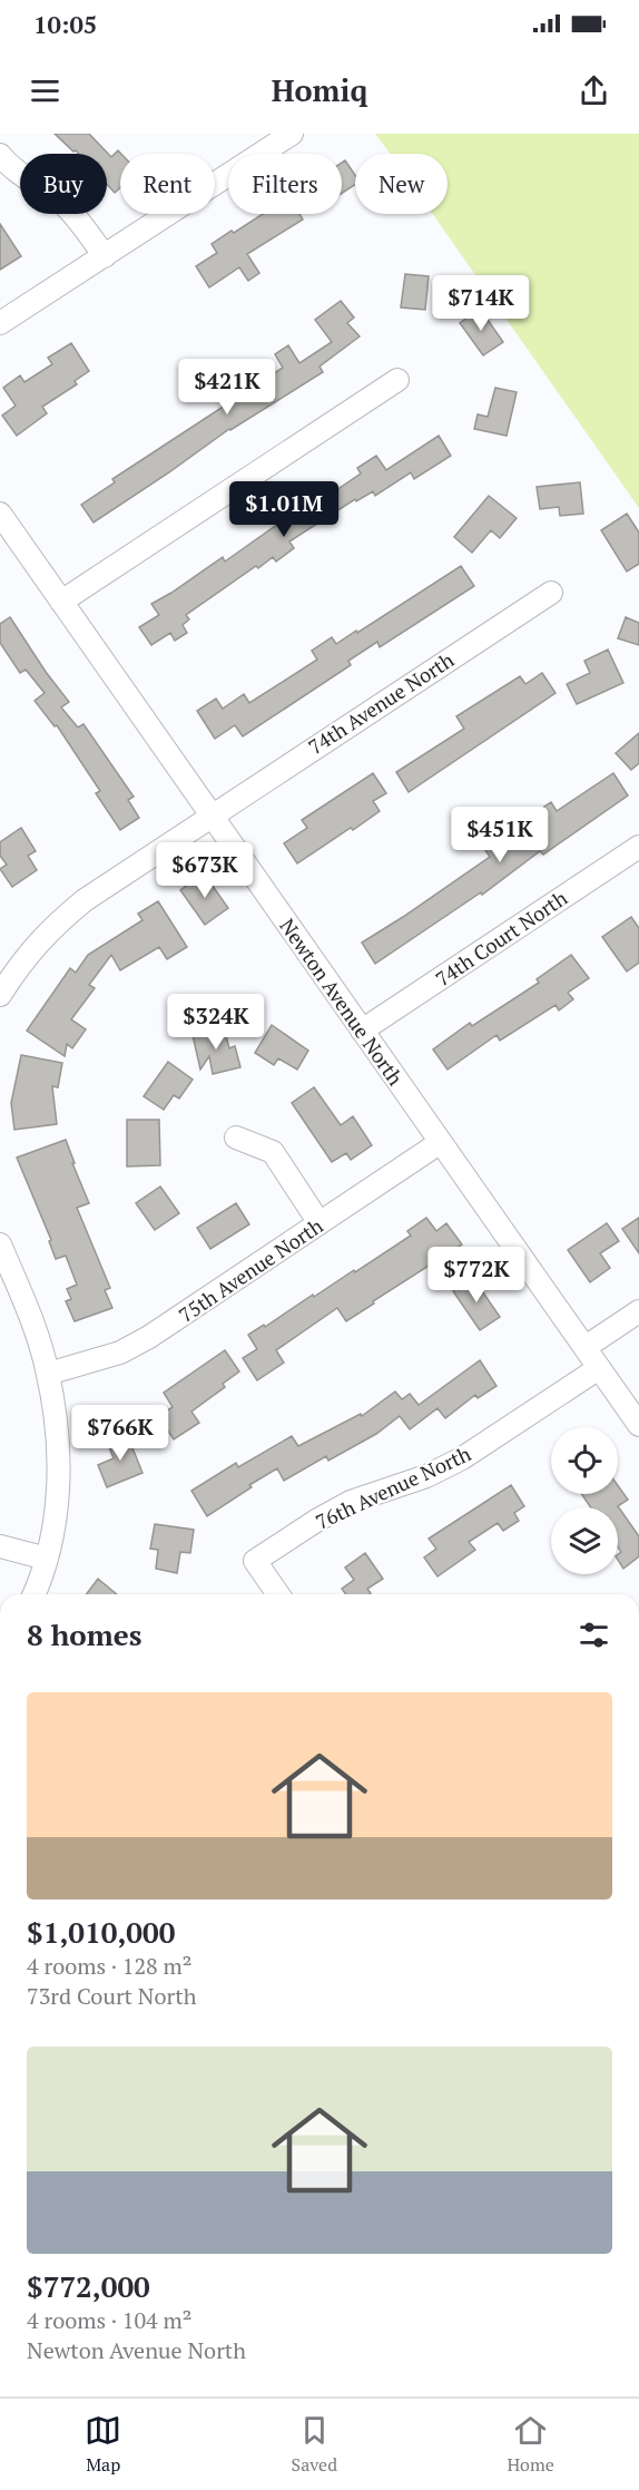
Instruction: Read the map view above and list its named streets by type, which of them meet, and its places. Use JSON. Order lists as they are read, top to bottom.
{
  "streets": {
    "street": [
      "74th Avenue North",
      "74th Court North",
      "Newton Avenue North",
      "75th Avenue North",
      "76th Avenue North"
    ]
  },
  "crossings": [
    ["74th Avenue North", "Newton Avenue North"],
    ["74th Court North", "Newton Avenue North"],
    ["Newton Avenue North", "75th Avenue North"],
    ["Newton Avenue North", "76th Avenue North"]
  ],
  "page": {
    "status": "10:05",
    "header": "Homiq",
    "chip": [
      "Buy",
      "Rent",
      "Filters",
      "New"
    ],
    "price": [
      "$714K",
      "$421K",
      "$1.01M",
      "$451K",
      "$673K",
      "$324K",
      "$772K",
      "$766K"
    ],
    "heading": "8 homes",
    "list": [
      {
        "name": "$1,010,000",
        "note": "4 rooms · 128 m² · 73rd Court North"
      },
      {
        "name": "$772,000",
        "note": "4 rooms · 104 m² · Newton Avenue North"
      }
    ],
    "tabs": ["Map", "Saved", "Home"]
  }
}
